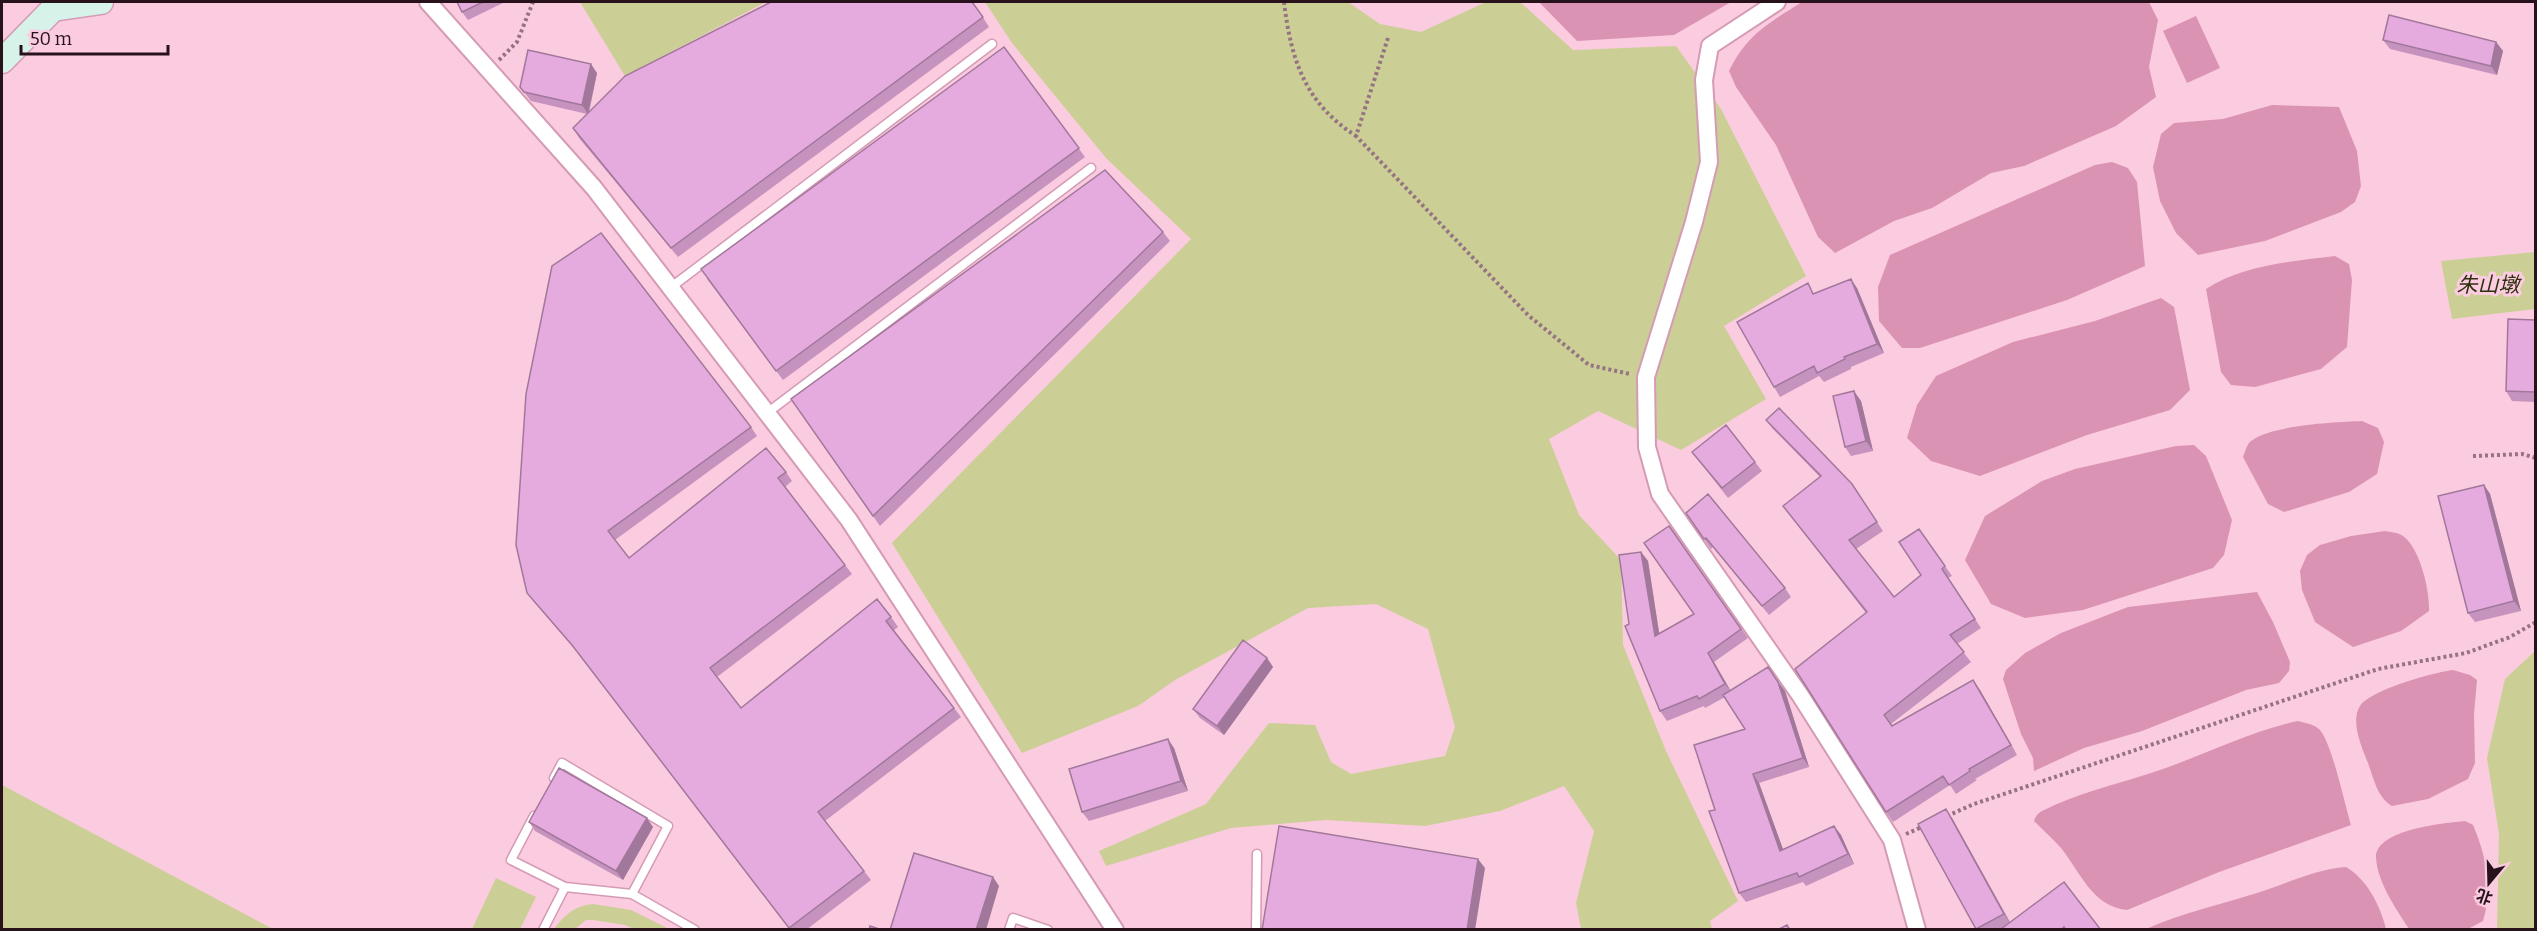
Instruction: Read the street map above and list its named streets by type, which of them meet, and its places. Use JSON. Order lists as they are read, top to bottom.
{
  "parks": ["朱山墩"],
  "scale_bar": "50 m",
  "north": "bottom"
}
